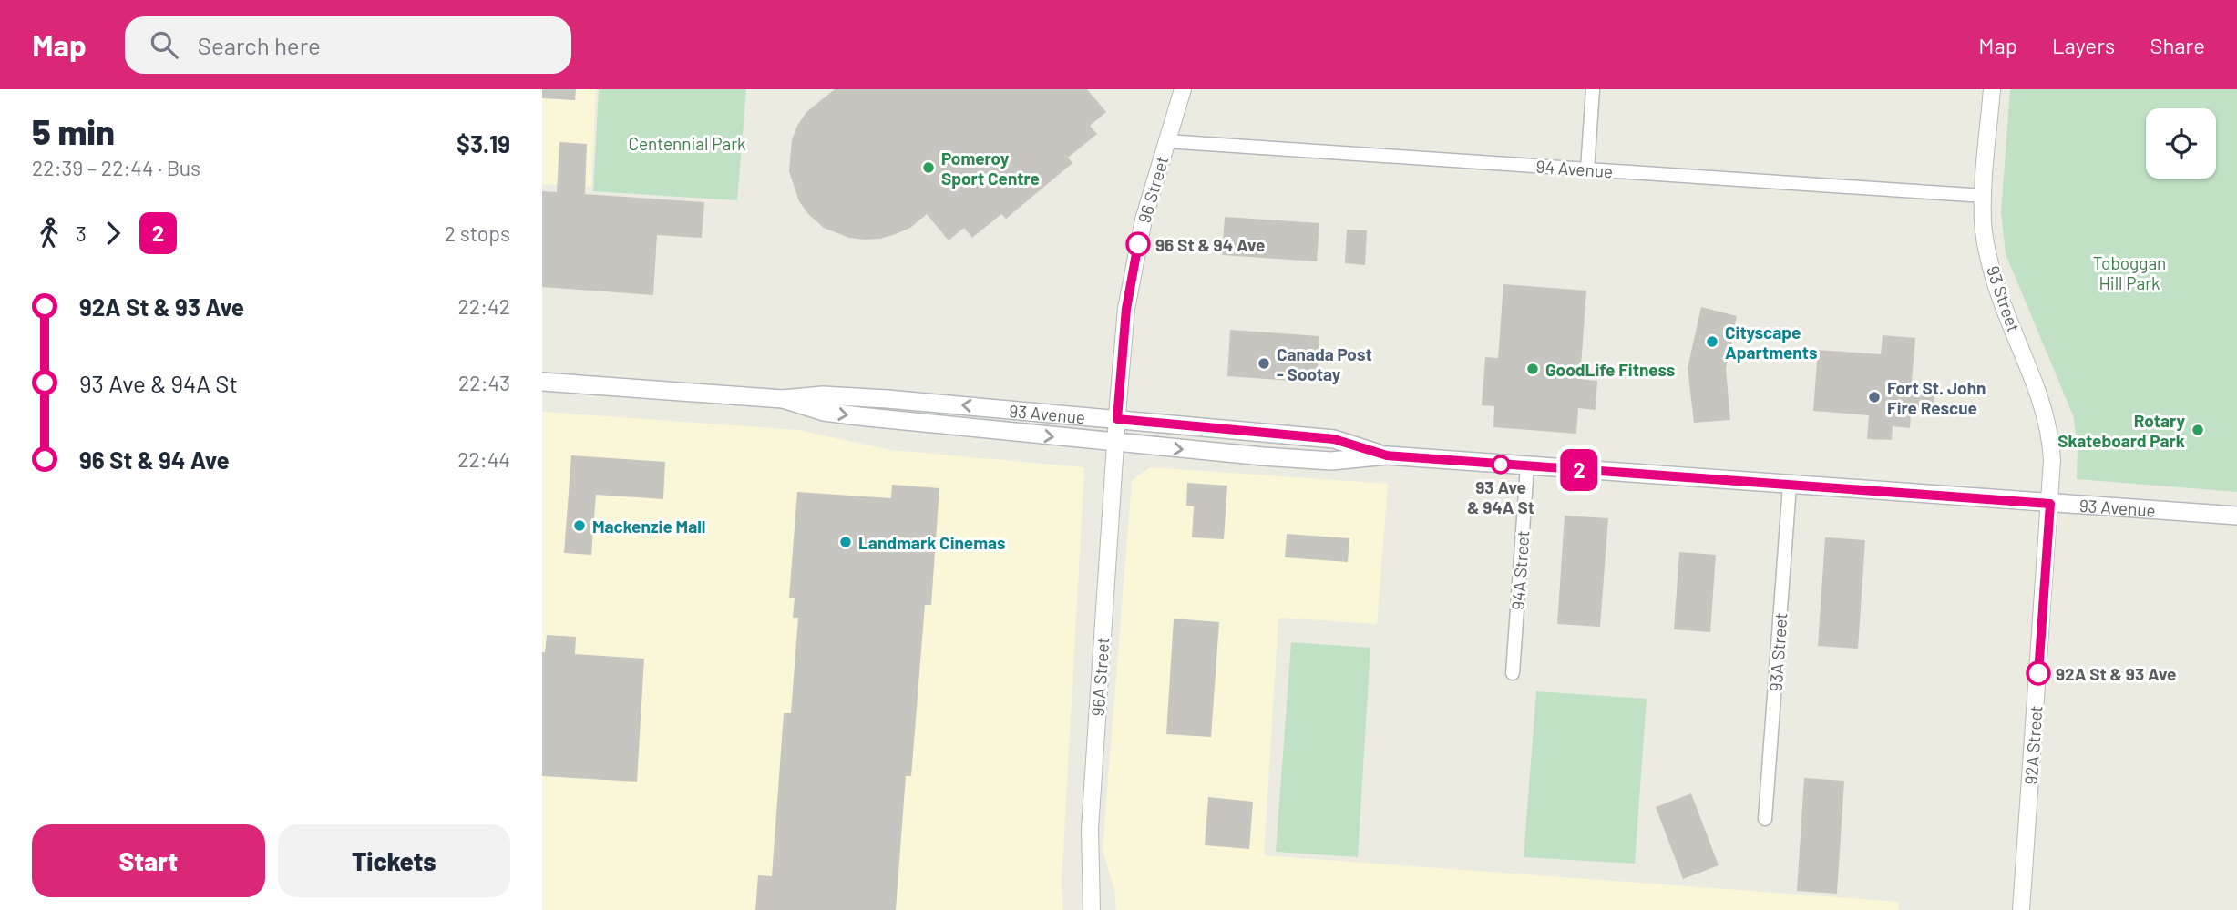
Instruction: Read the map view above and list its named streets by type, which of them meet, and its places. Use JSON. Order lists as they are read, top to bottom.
{
  "streets": {
    "main road": ["93 Avenue"],
    "street": [
      "94 Avenue",
      "96 Street",
      "93 Street",
      "94A Street",
      "93A Street",
      "96A Street",
      "92A Street"
    ]
  },
  "crossings": [
    ["94 Avenue", "96 Street"],
    ["94 Avenue", "93 Street"],
    ["96 Street", "93 Avenue"],
    ["96 Street", "96A Street"],
    ["93 Street", "93 Avenue"],
    ["93 Street", "92A Street"],
    ["93 Avenue", "94A Street"],
    ["93 Avenue", "93A Street"],
    ["93 Avenue", "96A Street"],
    ["93 Avenue", "92A Street"]
  ],
  "parks": ["Centennial Park", "Toboggan Hill Park"],
  "places": [
    "Pomeroy Sport Centre",
    "96 St & 94 Ave",
    "Cityscape Apartments",
    "Canada Post - Sootay",
    "GoodLife Fitness",
    "Fort St. John Fire Rescue",
    "Rotary Skateboard Park",
    "93 Ave & 94A St",
    "Mackenzie Mall",
    "Landmark Cinemas",
    "92A St & 93 Ave"
  ],
  "lines": ["bus line 2"],
  "page": {
    "header": "Map",
    "search": "Search here",
    "nav": ["Map", "Layers", "Share"],
    "heading": ["5 min", "22:39 – 22:44 · Bus", "$3.19"],
    "on_map": "2",
    "legs": ["3", "2", "2 stops"],
    "list": [
      {
        "name": "92A St & 93 Ave",
        "value": "22:42"
      },
      {
        "name": "93 Ave & 94A St",
        "value": "22:43"
      },
      {
        "name": "96 St & 94 Ave",
        "value": "22:44"
      }
    ],
    "buttons": ["Start", "Tickets"]
  }
}
